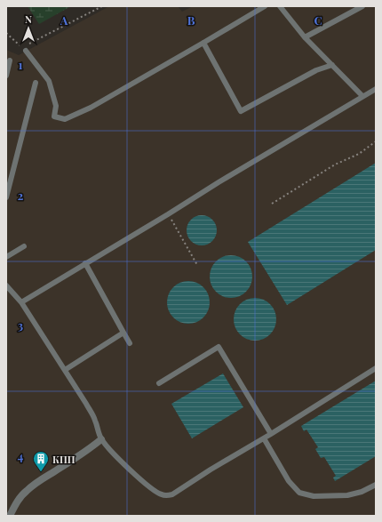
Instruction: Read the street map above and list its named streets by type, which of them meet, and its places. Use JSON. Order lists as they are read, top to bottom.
{
  "places": {
    "building": ["КПП"]
  },
  "north": "top",
  "grid": {
    "columns": ["A", "B", "C"],
    "rows": [
      "1",
      "2",
      "3",
      "4"
    ]
  }
}
